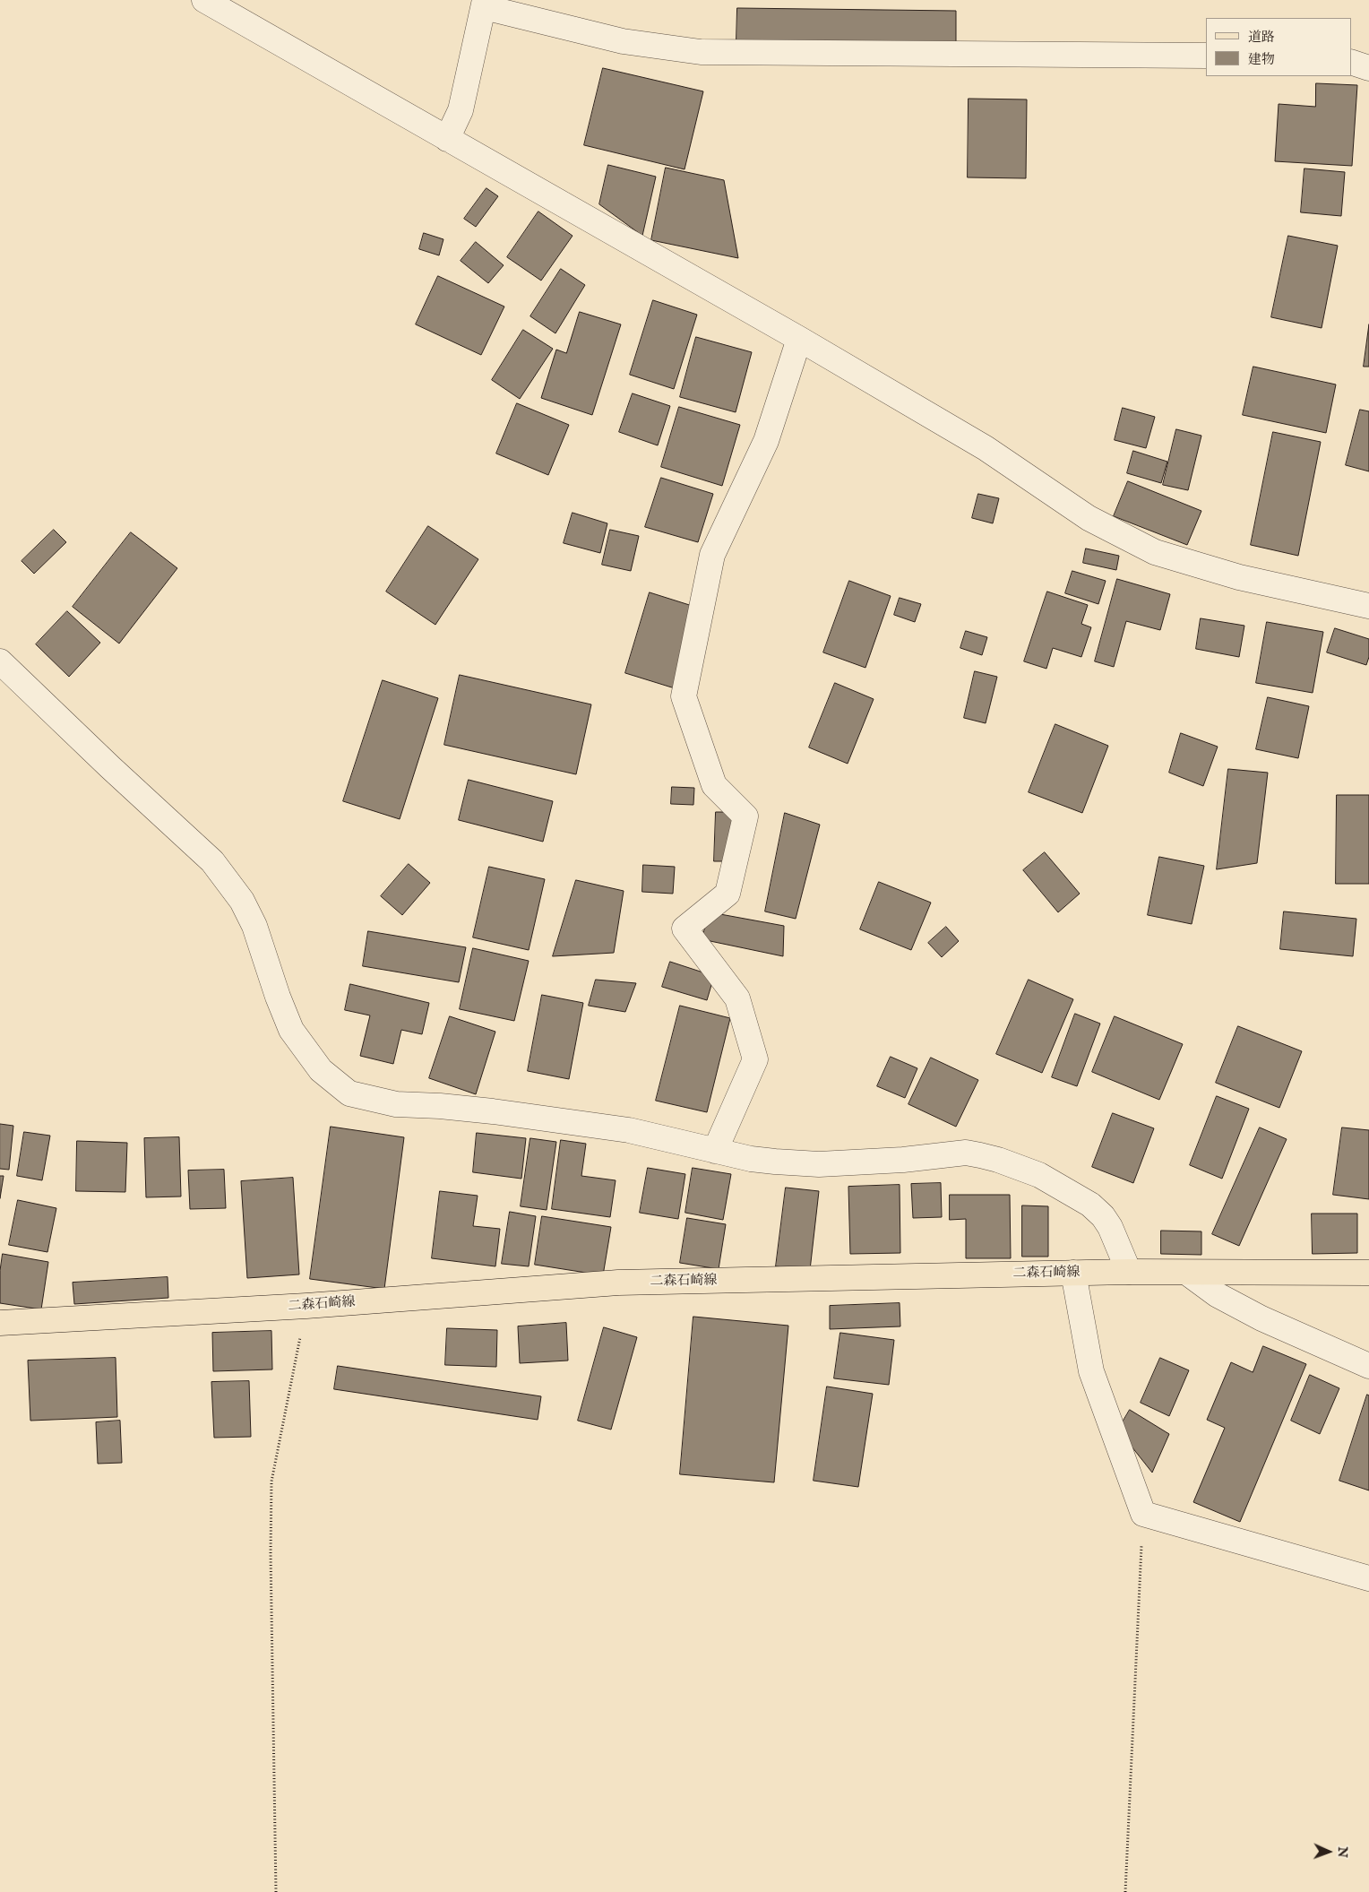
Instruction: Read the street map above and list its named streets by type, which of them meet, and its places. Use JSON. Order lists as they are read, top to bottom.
{
  "streets": {
    "main road": ["二森石崎線"]
  },
  "legend": ["道路", "建物"],
  "north": "right"
}
